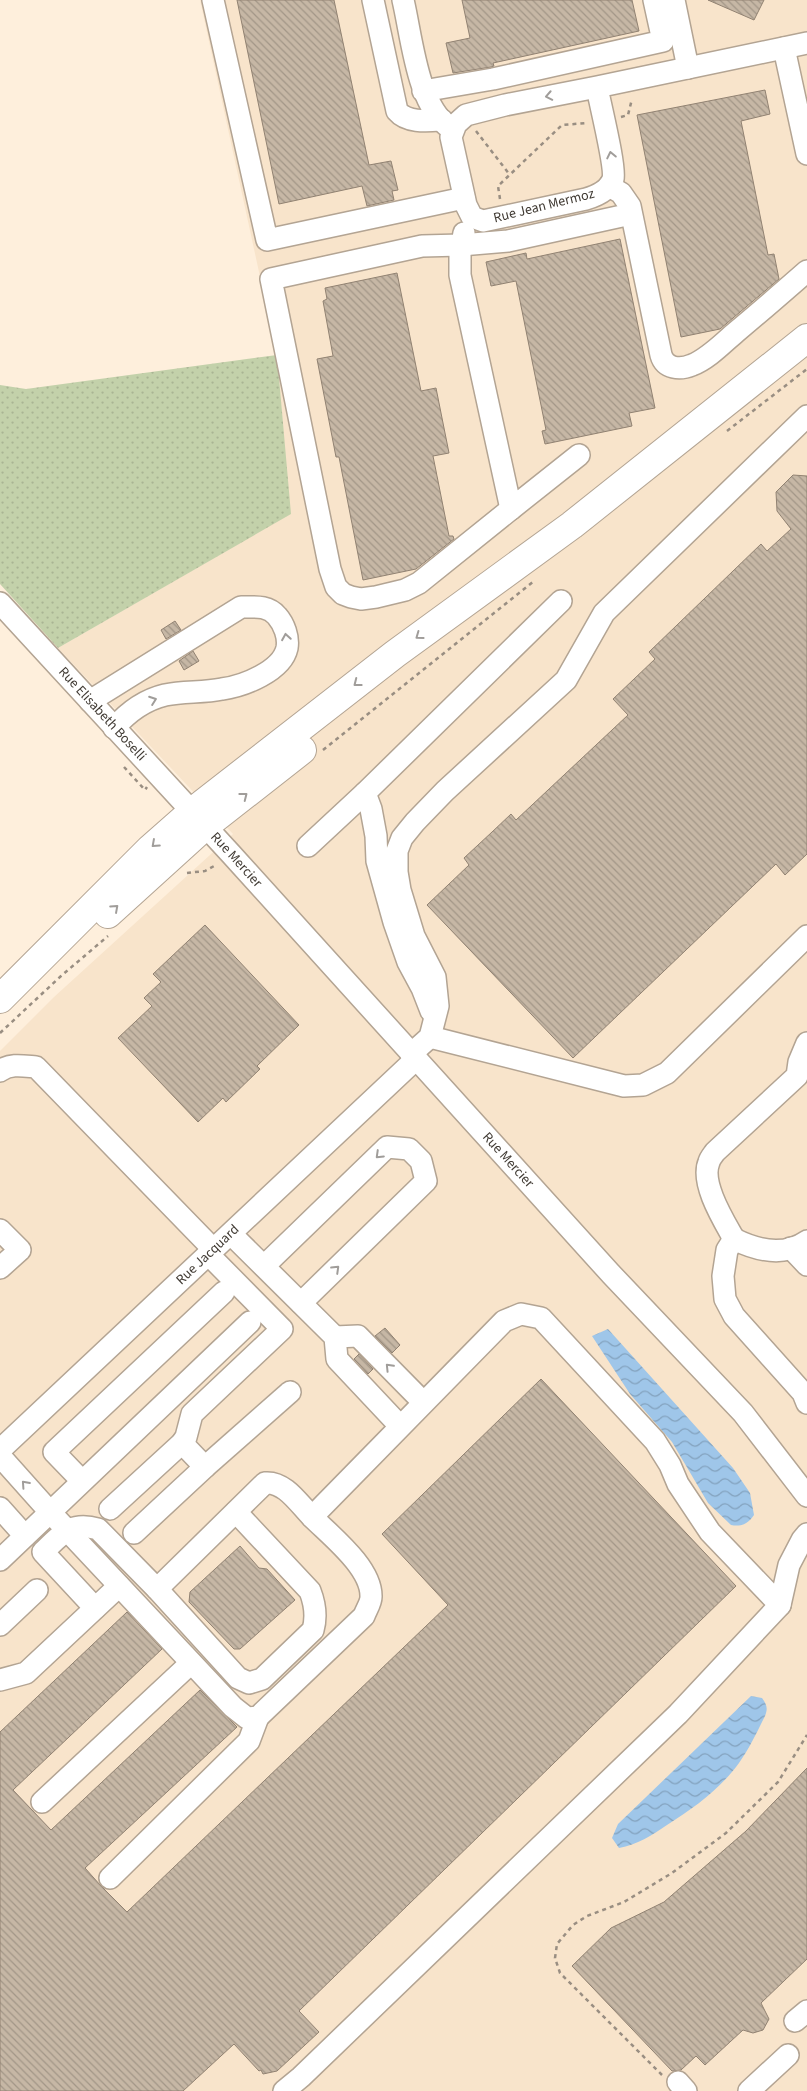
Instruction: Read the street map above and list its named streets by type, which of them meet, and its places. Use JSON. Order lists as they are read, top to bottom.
{
  "streets": {
    "street": [
      "Rue Jean Mermoz",
      "Rue Elisabeth Boselli",
      "Rue Mercier",
      "Rue Jacquard"
    ]
  },
  "crossings": [
    ["Rue Elisabeth Boselli", "Rue Mercier"],
    ["Rue Mercier", "Rue Jacquard"]
  ]
}
